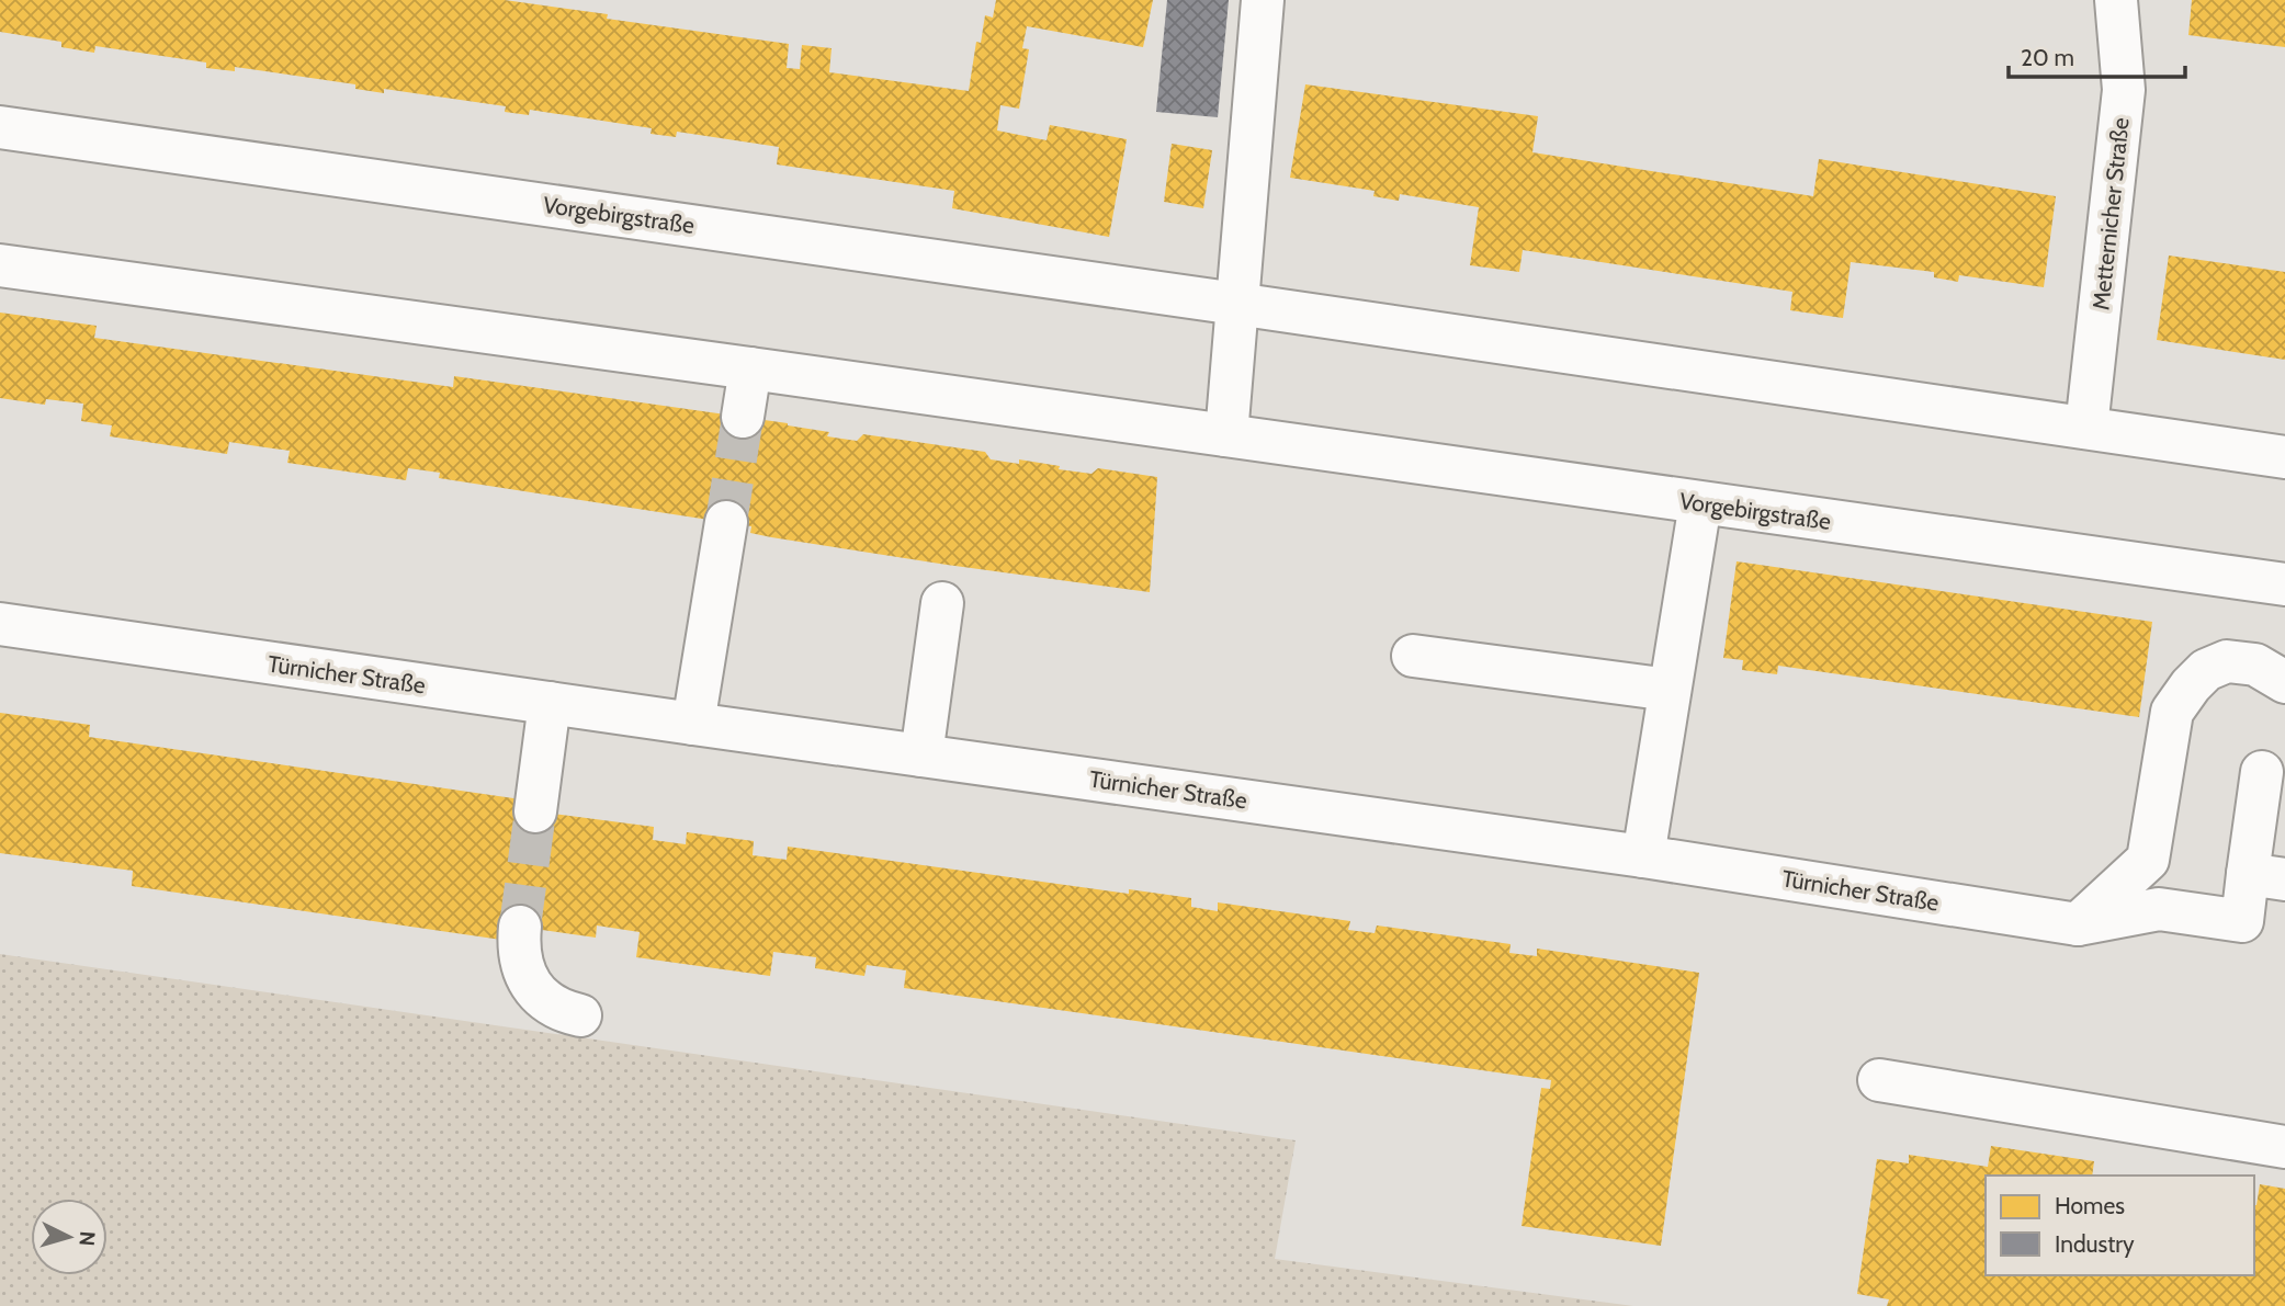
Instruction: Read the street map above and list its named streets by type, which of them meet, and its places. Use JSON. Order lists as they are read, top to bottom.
{
  "streets": {
    "street": ["Metternicher Straße", "Vorgebirgstraße", "Türnicher Straße"]
  },
  "crossings": [
    ["Metternicher Straße", "Vorgebirgstraße"]
  ],
  "legend": ["Homes", "Industry"],
  "scale_bar": "20 m",
  "north": "right"
}
